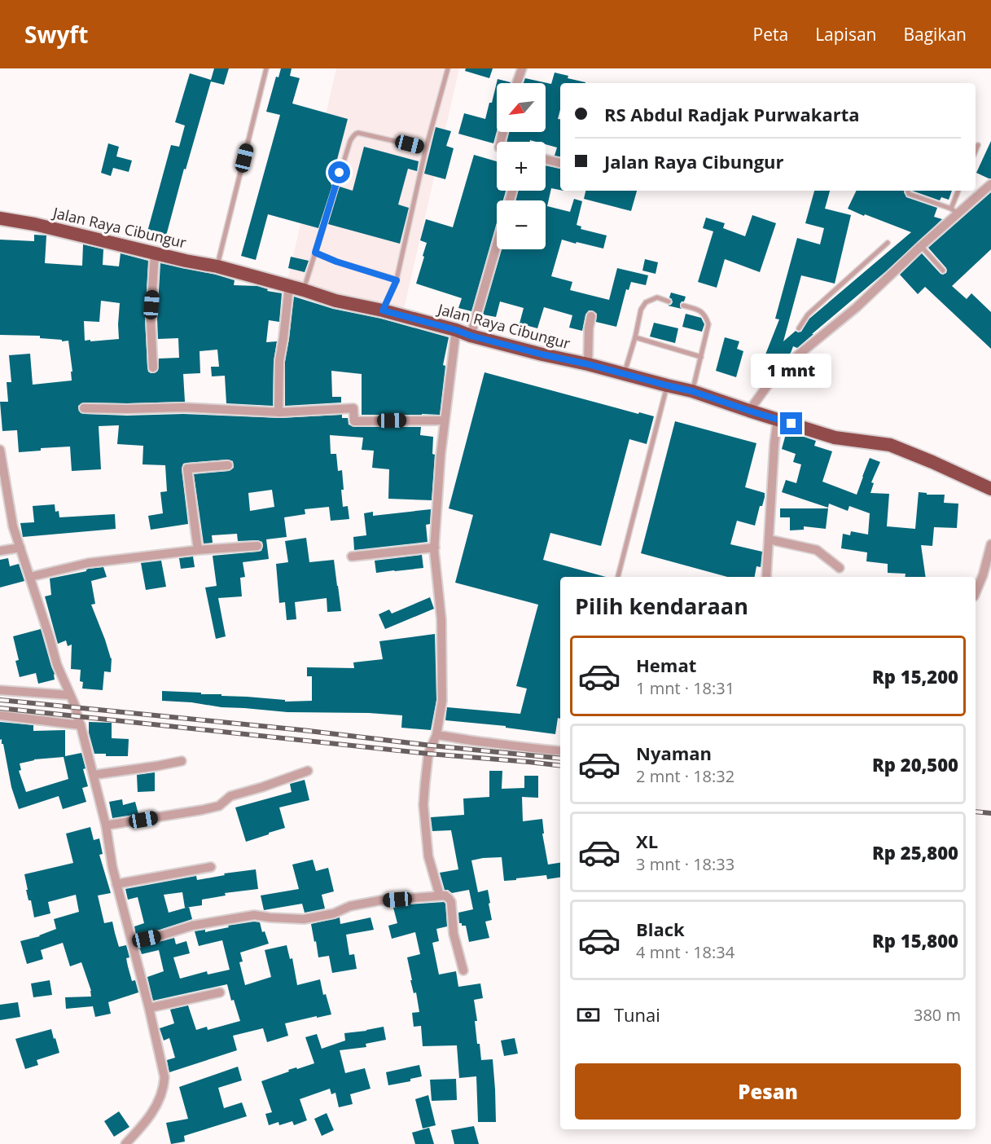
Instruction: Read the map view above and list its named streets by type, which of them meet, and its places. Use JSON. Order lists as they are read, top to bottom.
{
  "streets": {
    "highway": ["Jalan Raya Cibungur"]
  },
  "north": "bottom left",
  "page": {
    "header": "Swyft",
    "nav": ["Peta", "Lapisan", "Bagikan"],
    "map_buttons": ["+", "−"],
    "banner": ["RS Abdul Radjak Purwakarta", "Jalan Raya Cibungur"],
    "bubble": "1 mnt",
    "heading": "Pilih kendaraan",
    "list": [
      {
        "name": "Hemat",
        "note": "1 mnt · 18:31",
        "value": "Rp 15,200"
      },
      {
        "name": "Nyaman",
        "note": "2 mnt · 18:32",
        "value": "Rp 20,500"
      },
      {
        "name": "XL",
        "note": "3 mnt · 18:33",
        "value": "Rp 25,800"
      },
      {
        "name": "Black",
        "note": "4 mnt · 18:34",
        "value": "Rp 15,800"
      }
    ],
    "pay": ["Tunai", "380 m"],
    "buttons": "Pesan"
  }
}
